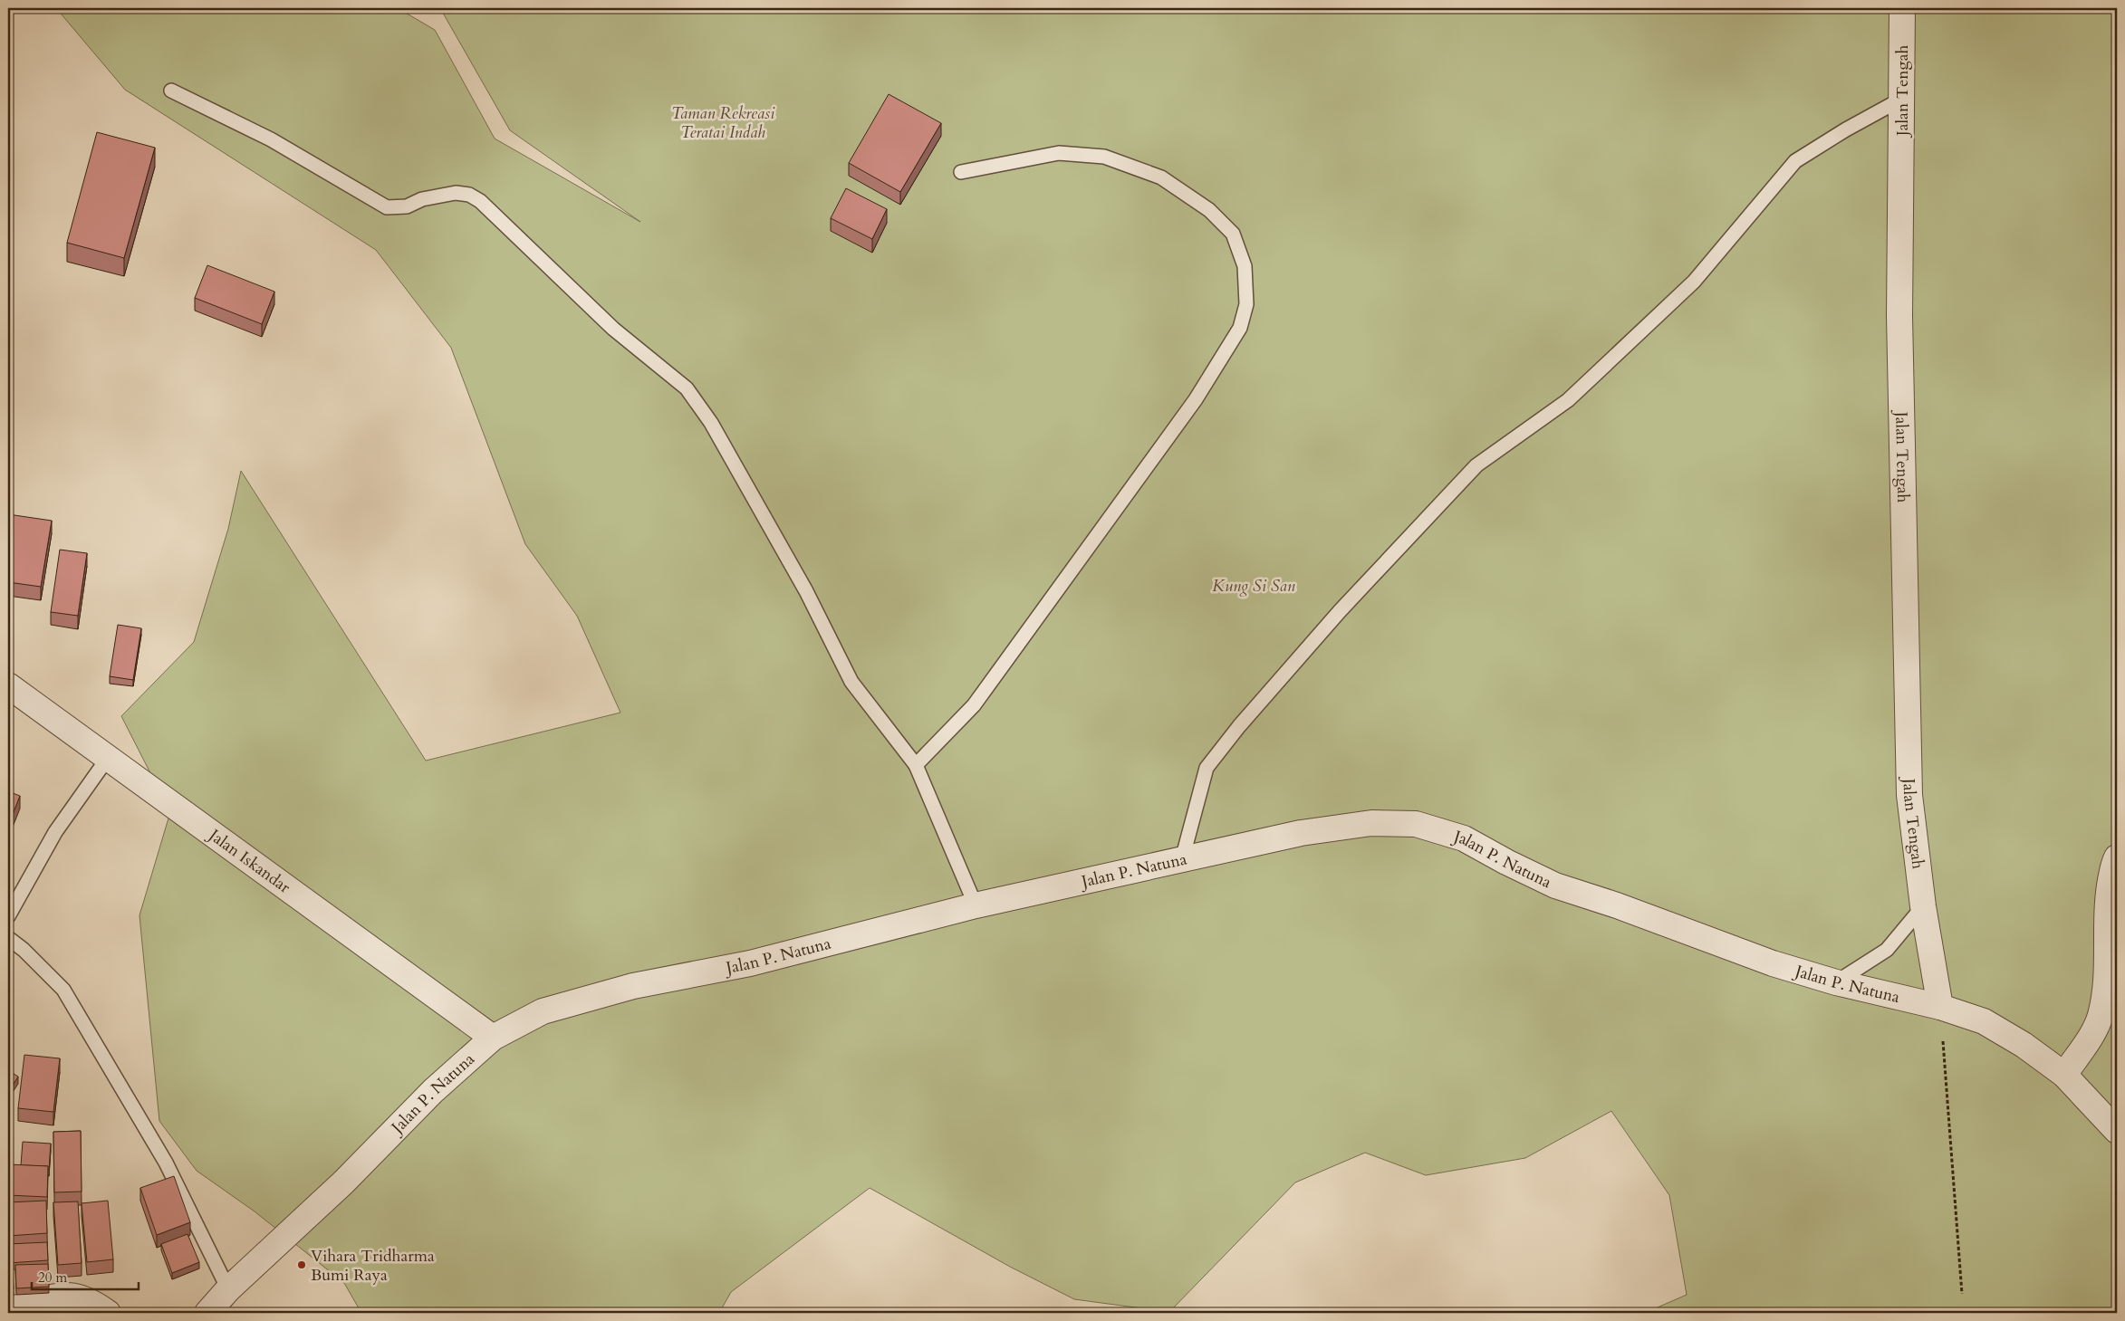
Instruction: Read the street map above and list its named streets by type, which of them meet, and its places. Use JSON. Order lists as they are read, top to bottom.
{
  "streets": {
    "street": ["Jalan Tengah", "Jalan P. Natuna", "Jalan Iskandar"]
  },
  "crossings": [
    ["Jalan Tengah", "Jalan P. Natuna"],
    ["Jalan P. Natuna", "Jalan Iskandar"]
  ],
  "parks": ["Taman Rekreasi Teratai Indah", "Kung Si San"],
  "places": ["Vihara Tridharma Bumi Raya"],
  "scale_bar": "20 m"
}
